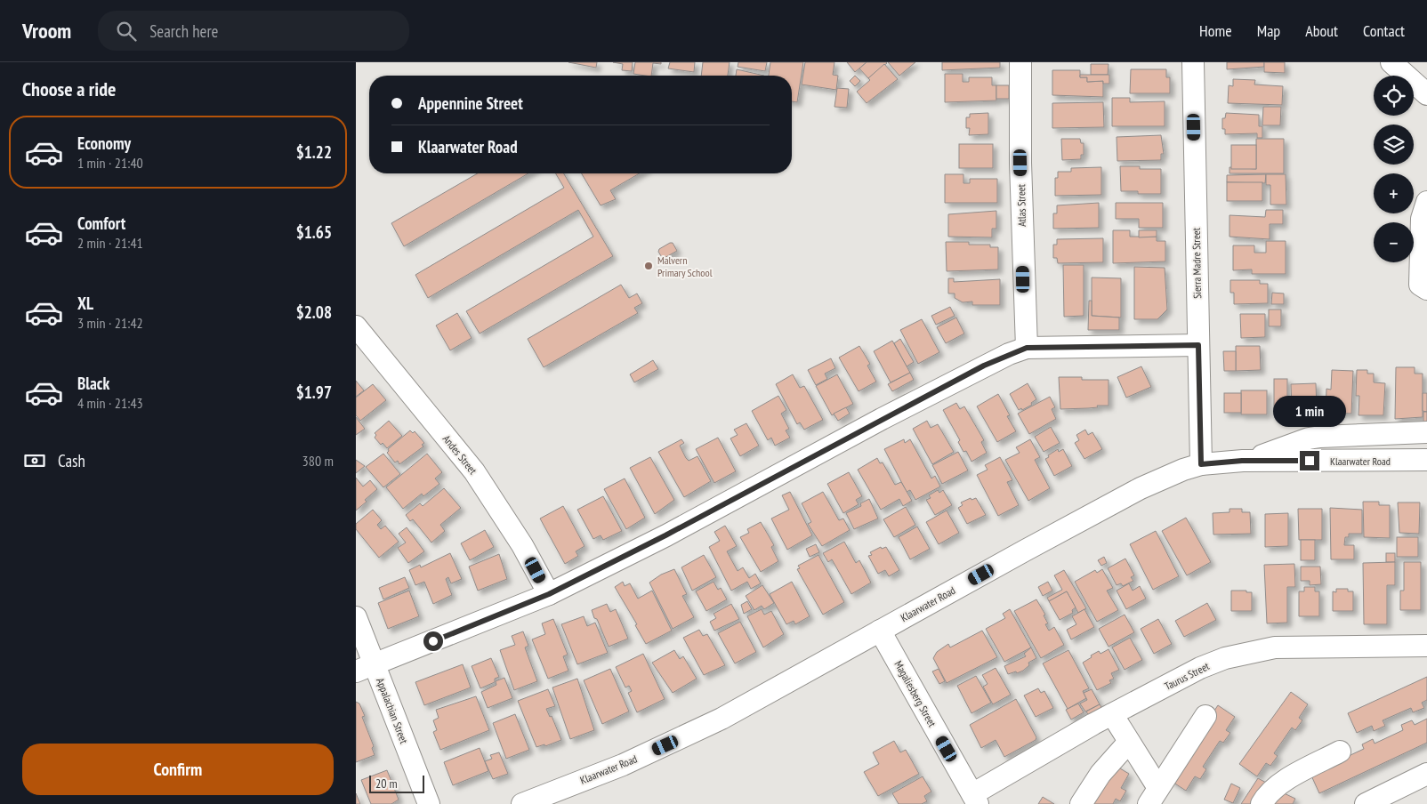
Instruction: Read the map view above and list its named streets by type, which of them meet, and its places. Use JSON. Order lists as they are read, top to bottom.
{
  "streets": {
    "street": [
      "Atlas Street",
      "Sierra Madre Street",
      "Andes Street",
      "Klaarwater Road",
      "Taurus Street",
      "Magaliesberg Street",
      "Appalachian Street"
    ]
  },
  "crossings": [
    ["Sierra Madre Street", "Klaarwater Road"],
    ["Klaarwater Road", "Magaliesberg Street"],
    ["Taurus Street", "Magaliesberg Street"]
  ],
  "places": ["Malvern Primary School"],
  "scale_bar": "20 m",
  "page": {
    "header": "Vroom",
    "search": "Search here",
    "nav": [
      "Home",
      "Map",
      "About",
      "Contact"
    ],
    "heading": "Choose a ride",
    "map_buttons": ["+", "−"],
    "banner": ["Appennine Street", "Klaarwater Road"],
    "list": [
      {
        "name": "Economy",
        "note": "1 min · 21:40",
        "value": "$1.22"
      },
      {
        "name": "Comfort",
        "note": "2 min · 21:41",
        "value": "$1.65"
      },
      {
        "name": "XL",
        "note": "3 min · 21:42",
        "value": "$2.08"
      },
      {
        "name": "Black",
        "note": "4 min · 21:43",
        "value": "$1.97"
      }
    ],
    "bubble": "1 min",
    "pay": ["Cash", "380 m"],
    "buttons": "Confirm",
    "scale": "20 m"
  }
}
